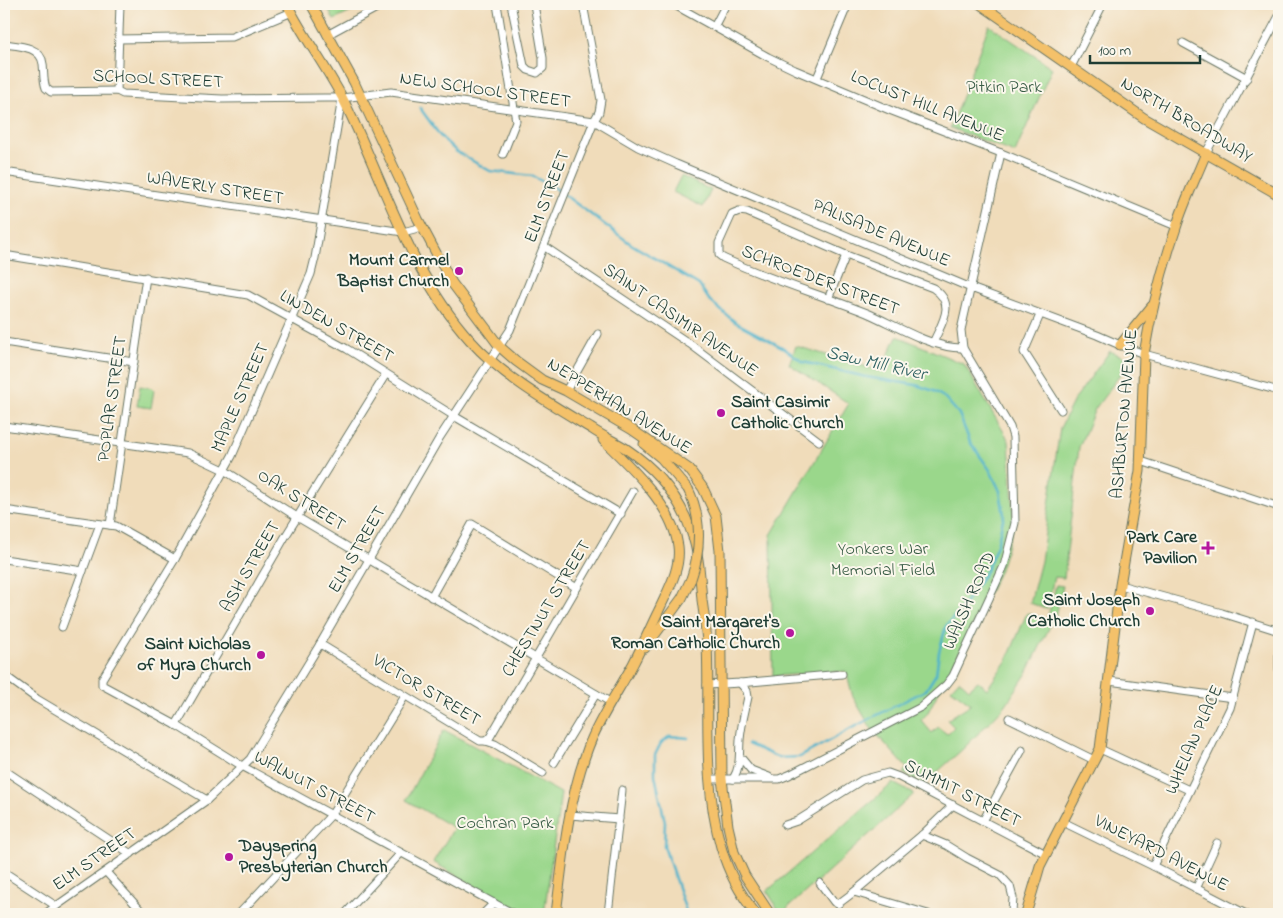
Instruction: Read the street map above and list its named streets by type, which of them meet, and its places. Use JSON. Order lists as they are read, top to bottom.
{
  "streets": {
    "main road": ["NORTH BROADWAY", "NEPPERHAN AVENUE", "ASHBURTON AVENUE"],
    "street": [
      "SCHOOL STREET",
      "NEW SCHOOL STREET",
      "LOCUST HILL AVENUE",
      "WAVERLY STREET",
      "ELM STREET",
      "PALISADE AVENUE",
      "SCHROEDER STREET",
      "SAINT CASIMIR AVENUE",
      "LINDEN STREET",
      "MAPLE STREET",
      "POPLAR STREET",
      "OAK STREET",
      "ASH STREET",
      "WALSH ROAD",
      "CHESTNUT STREET",
      "VICTOR STREET",
      "WHELAN PLACE",
      "WALNUT STREET",
      "SUMMIT STREET",
      "VINEYARD AVENUE"
    ]
  },
  "crossings": [
    ["SCHOOL STREET", "NEW SCHOOL STREET"],
    ["SCHOOL STREET", "MAPLE STREET"],
    ["SCHOOL STREET", "NEPPERHAN AVENUE"],
    ["NEW SCHOOL STREET", "ELM STREET"],
    ["NEW SCHOOL STREET", "PALISADE AVENUE"],
    ["NEW SCHOOL STREET", "MAPLE STREET"],
    ["NEW SCHOOL STREET", "NEPPERHAN AVENUE"],
    ["LOCUST HILL AVENUE", "ASHBURTON AVENUE"],
    ["LOCUST HILL AVENUE", "WALSH ROAD"],
    ["NORTH BROADWAY", "ASHBURTON AVENUE"],
    ["WAVERLY STREET", "MAPLE STREET"],
    ["WAVERLY STREET", "NEPPERHAN AVENUE"],
    ["ELM STREET", "PALISADE AVENUE"],
    ["ELM STREET", "SAINT CASIMIR AVENUE"],
    ["ELM STREET", "LINDEN STREET"],
    ["ELM STREET", "NEPPERHAN AVENUE"],
    ["ELM STREET", "OAK STREET"],
    ["ELM STREET", "VICTOR STREET"],
    ["ELM STREET", "WALNUT STREET"],
    ["PALISADE AVENUE", "ASHBURTON AVENUE"],
    ["PALISADE AVENUE", "WALSH ROAD"],
    ["SCHROEDER STREET", "WALSH ROAD"],
    ["LINDEN STREET", "MAPLE STREET"],
    ["LINDEN STREET", "POPLAR STREET"],
    ["LINDEN STREET", "ASH STREET"],
    ["LINDEN STREET", "CHESTNUT STREET"],
    ["MAPLE STREET", "NEPPERHAN AVENUE"],
    ["MAPLE STREET", "OAK STREET"],
    ["MAPLE STREET", "WALNUT STREET"],
    ["POPLAR STREET", "OAK STREET"],
    ["NEPPERHAN AVENUE", "WALSH ROAD"],
    ["ASHBURTON AVENUE", "SUMMIT STREET"],
    ["ASHBURTON AVENUE", "VINEYARD AVENUE"],
    ["OAK STREET", "ASH STREET"],
    ["OAK STREET", "CHESTNUT STREET"],
    ["ASH STREET", "WALNUT STREET"],
    ["CHESTNUT STREET", "VICTOR STREET"],
    ["WHELAN PLACE", "VINEYARD AVENUE"]
  ],
  "water": ["Saw Mill River"],
  "parks": ["Pitkin Park", "Yonkers War Memorial Field", "Cochran Park"],
  "places": {
    "other": [
      "Mount Carmel Baptist Church",
      "Saint Casimir Catholic Church",
      "Saint Joseph Catholic Church",
      "Saint Margaret's Roman Catholic Church",
      "Saint Nicholas of Myra Church",
      "Dayspring Presbyterian Church"
    ],
    "health": ["Park Care Pavilion"]
  },
  "scale_bar": "100 m"
}
